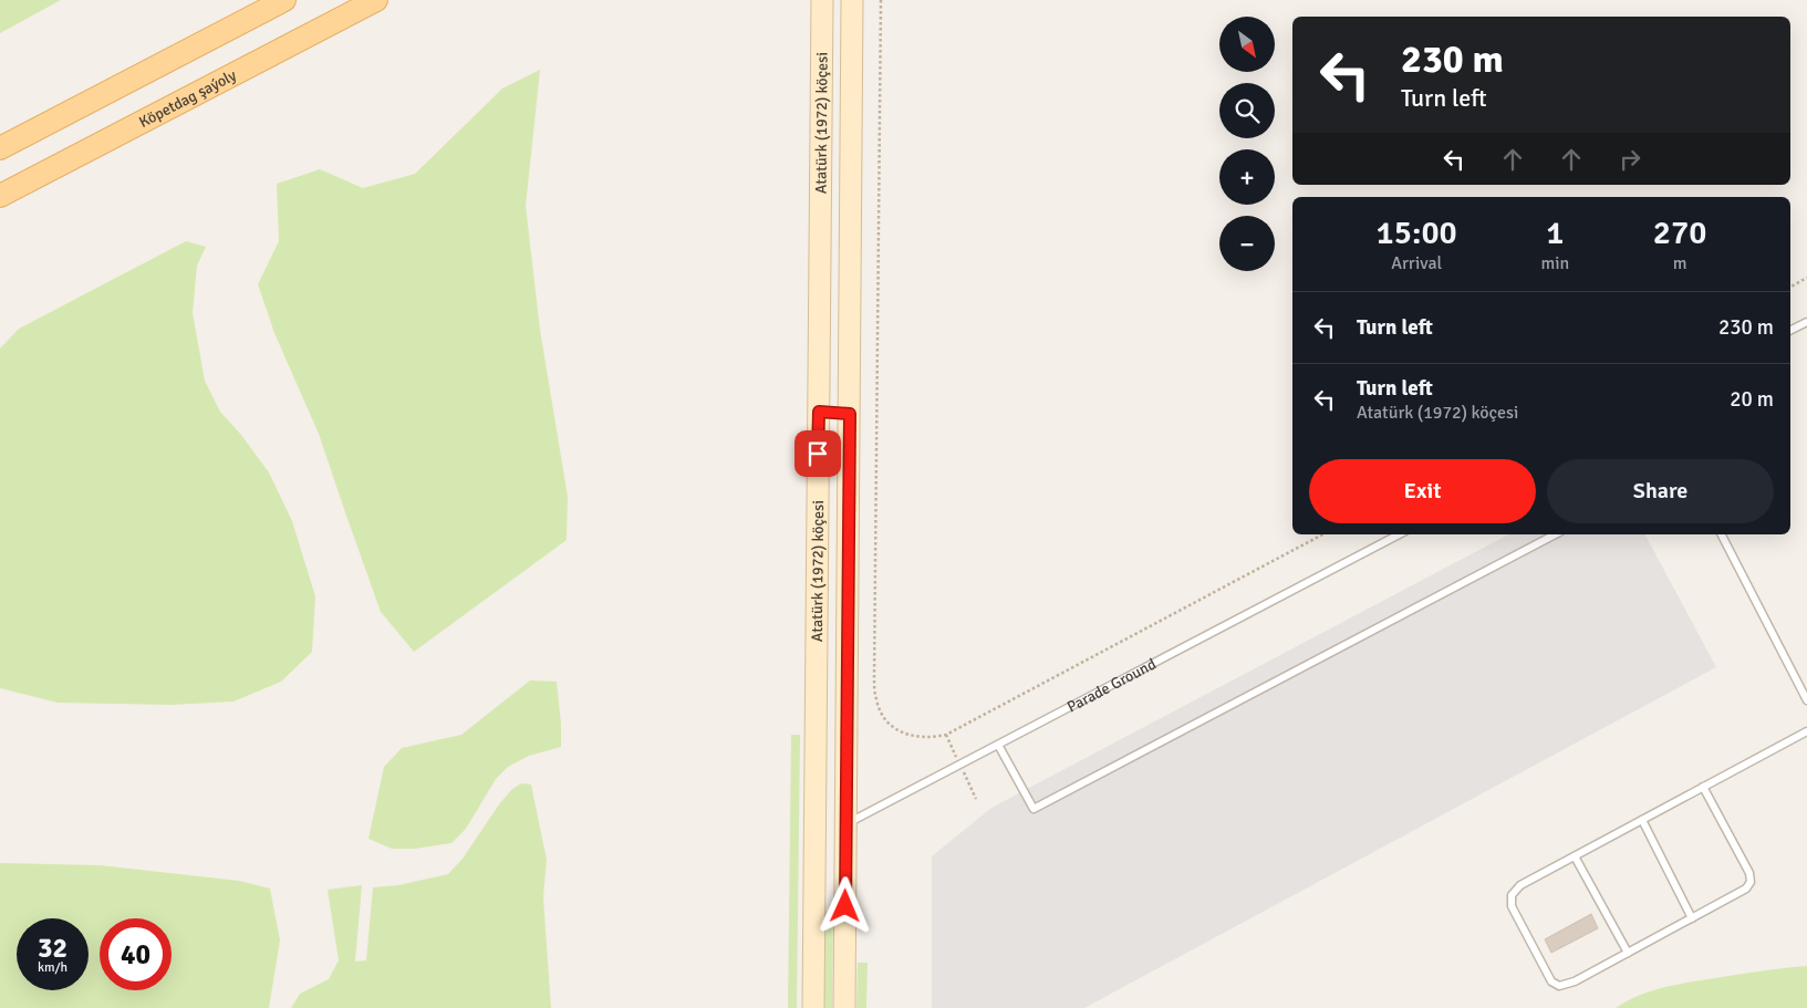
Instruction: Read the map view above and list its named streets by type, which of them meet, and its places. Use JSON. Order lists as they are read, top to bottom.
{
  "streets": {
    "main road": ["Köpetdag şaýoly"],
    "street": ["Atatürk (1972) köçesi", "Parade Ground"]
  },
  "crossings": [
    ["Atatürk (1972) köçesi", "Parade Ground"]
  ],
  "north": "bottom right",
  "page": {
    "map_buttons": ["+", "−"],
    "turn": ["230 m", "Turn left"],
    "eta": [
      "15:00",
      "Arrival",
      "1",
      "min",
      "270",
      "m"
    ],
    "list": [
      {
        "name": "Turn left",
        "value": "230 m"
      },
      {
        "name": "Turn left",
        "note": "Atatürk (1972) köçesi",
        "value": "20 m"
      }
    ],
    "buttons": ["Exit", "Share"],
    "speed": "32 km/h",
    "limit": "40"
  }
}
